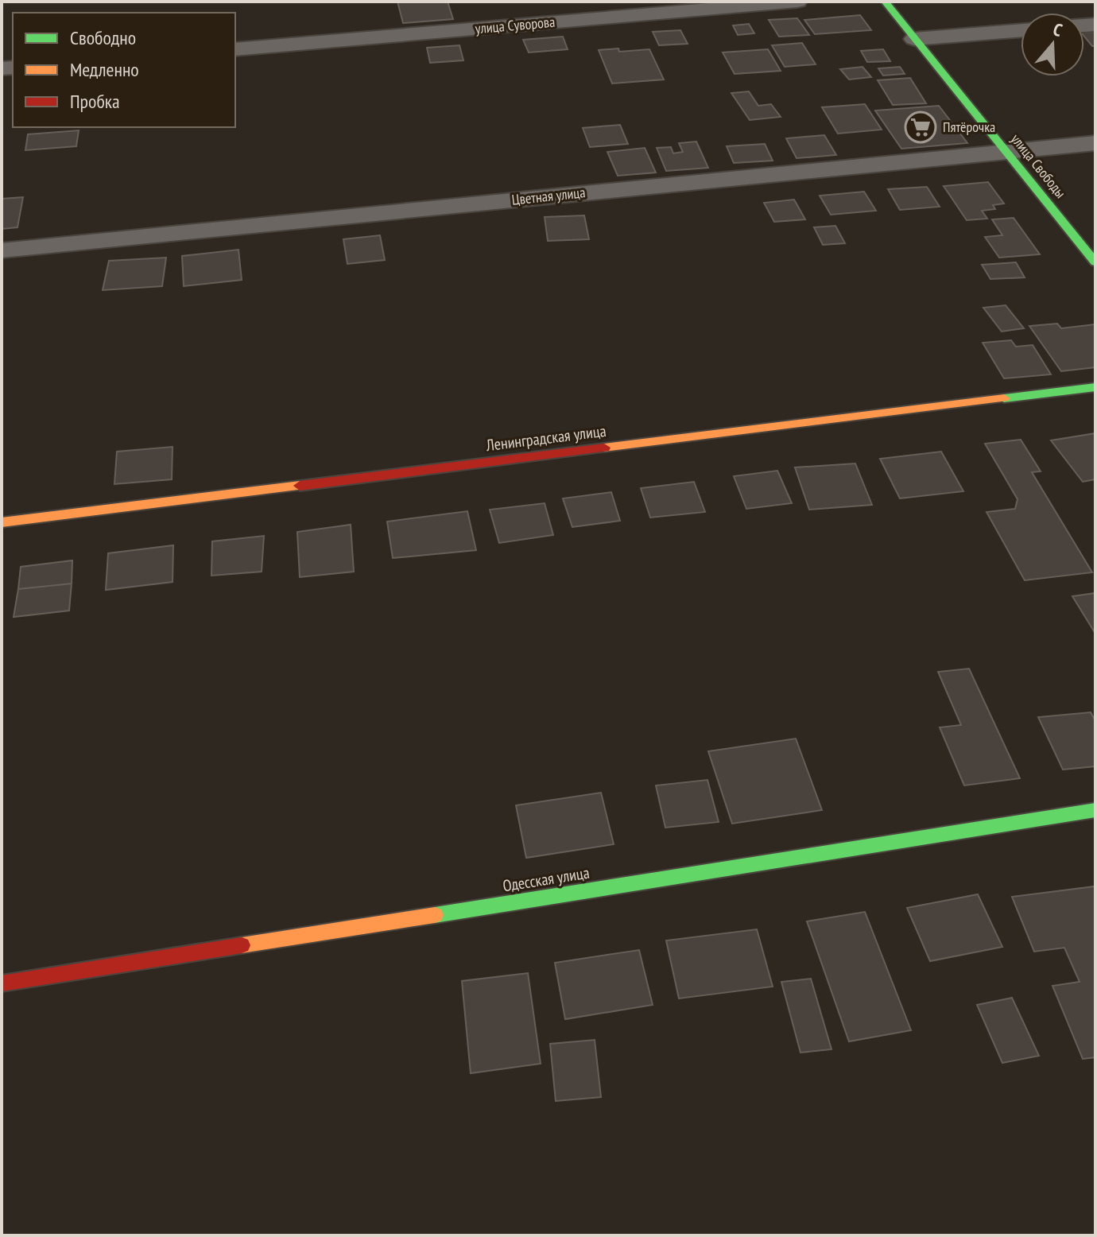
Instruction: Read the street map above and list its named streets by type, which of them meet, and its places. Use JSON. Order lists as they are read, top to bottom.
{
  "streets": {
    "street": [
      "улица Суворова",
      "улица Свободы",
      "Цветная улица",
      "Ленинградская улица",
      "Одесская улица"
    ]
  },
  "crossings": [
    ["улица Свободы", "Цветная улица"]
  ],
  "places": {
    "supermarket": ["Пятёрочка"]
  },
  "legend": ["Свободно", "Медленно", "Пробка"],
  "north": "top"
}
